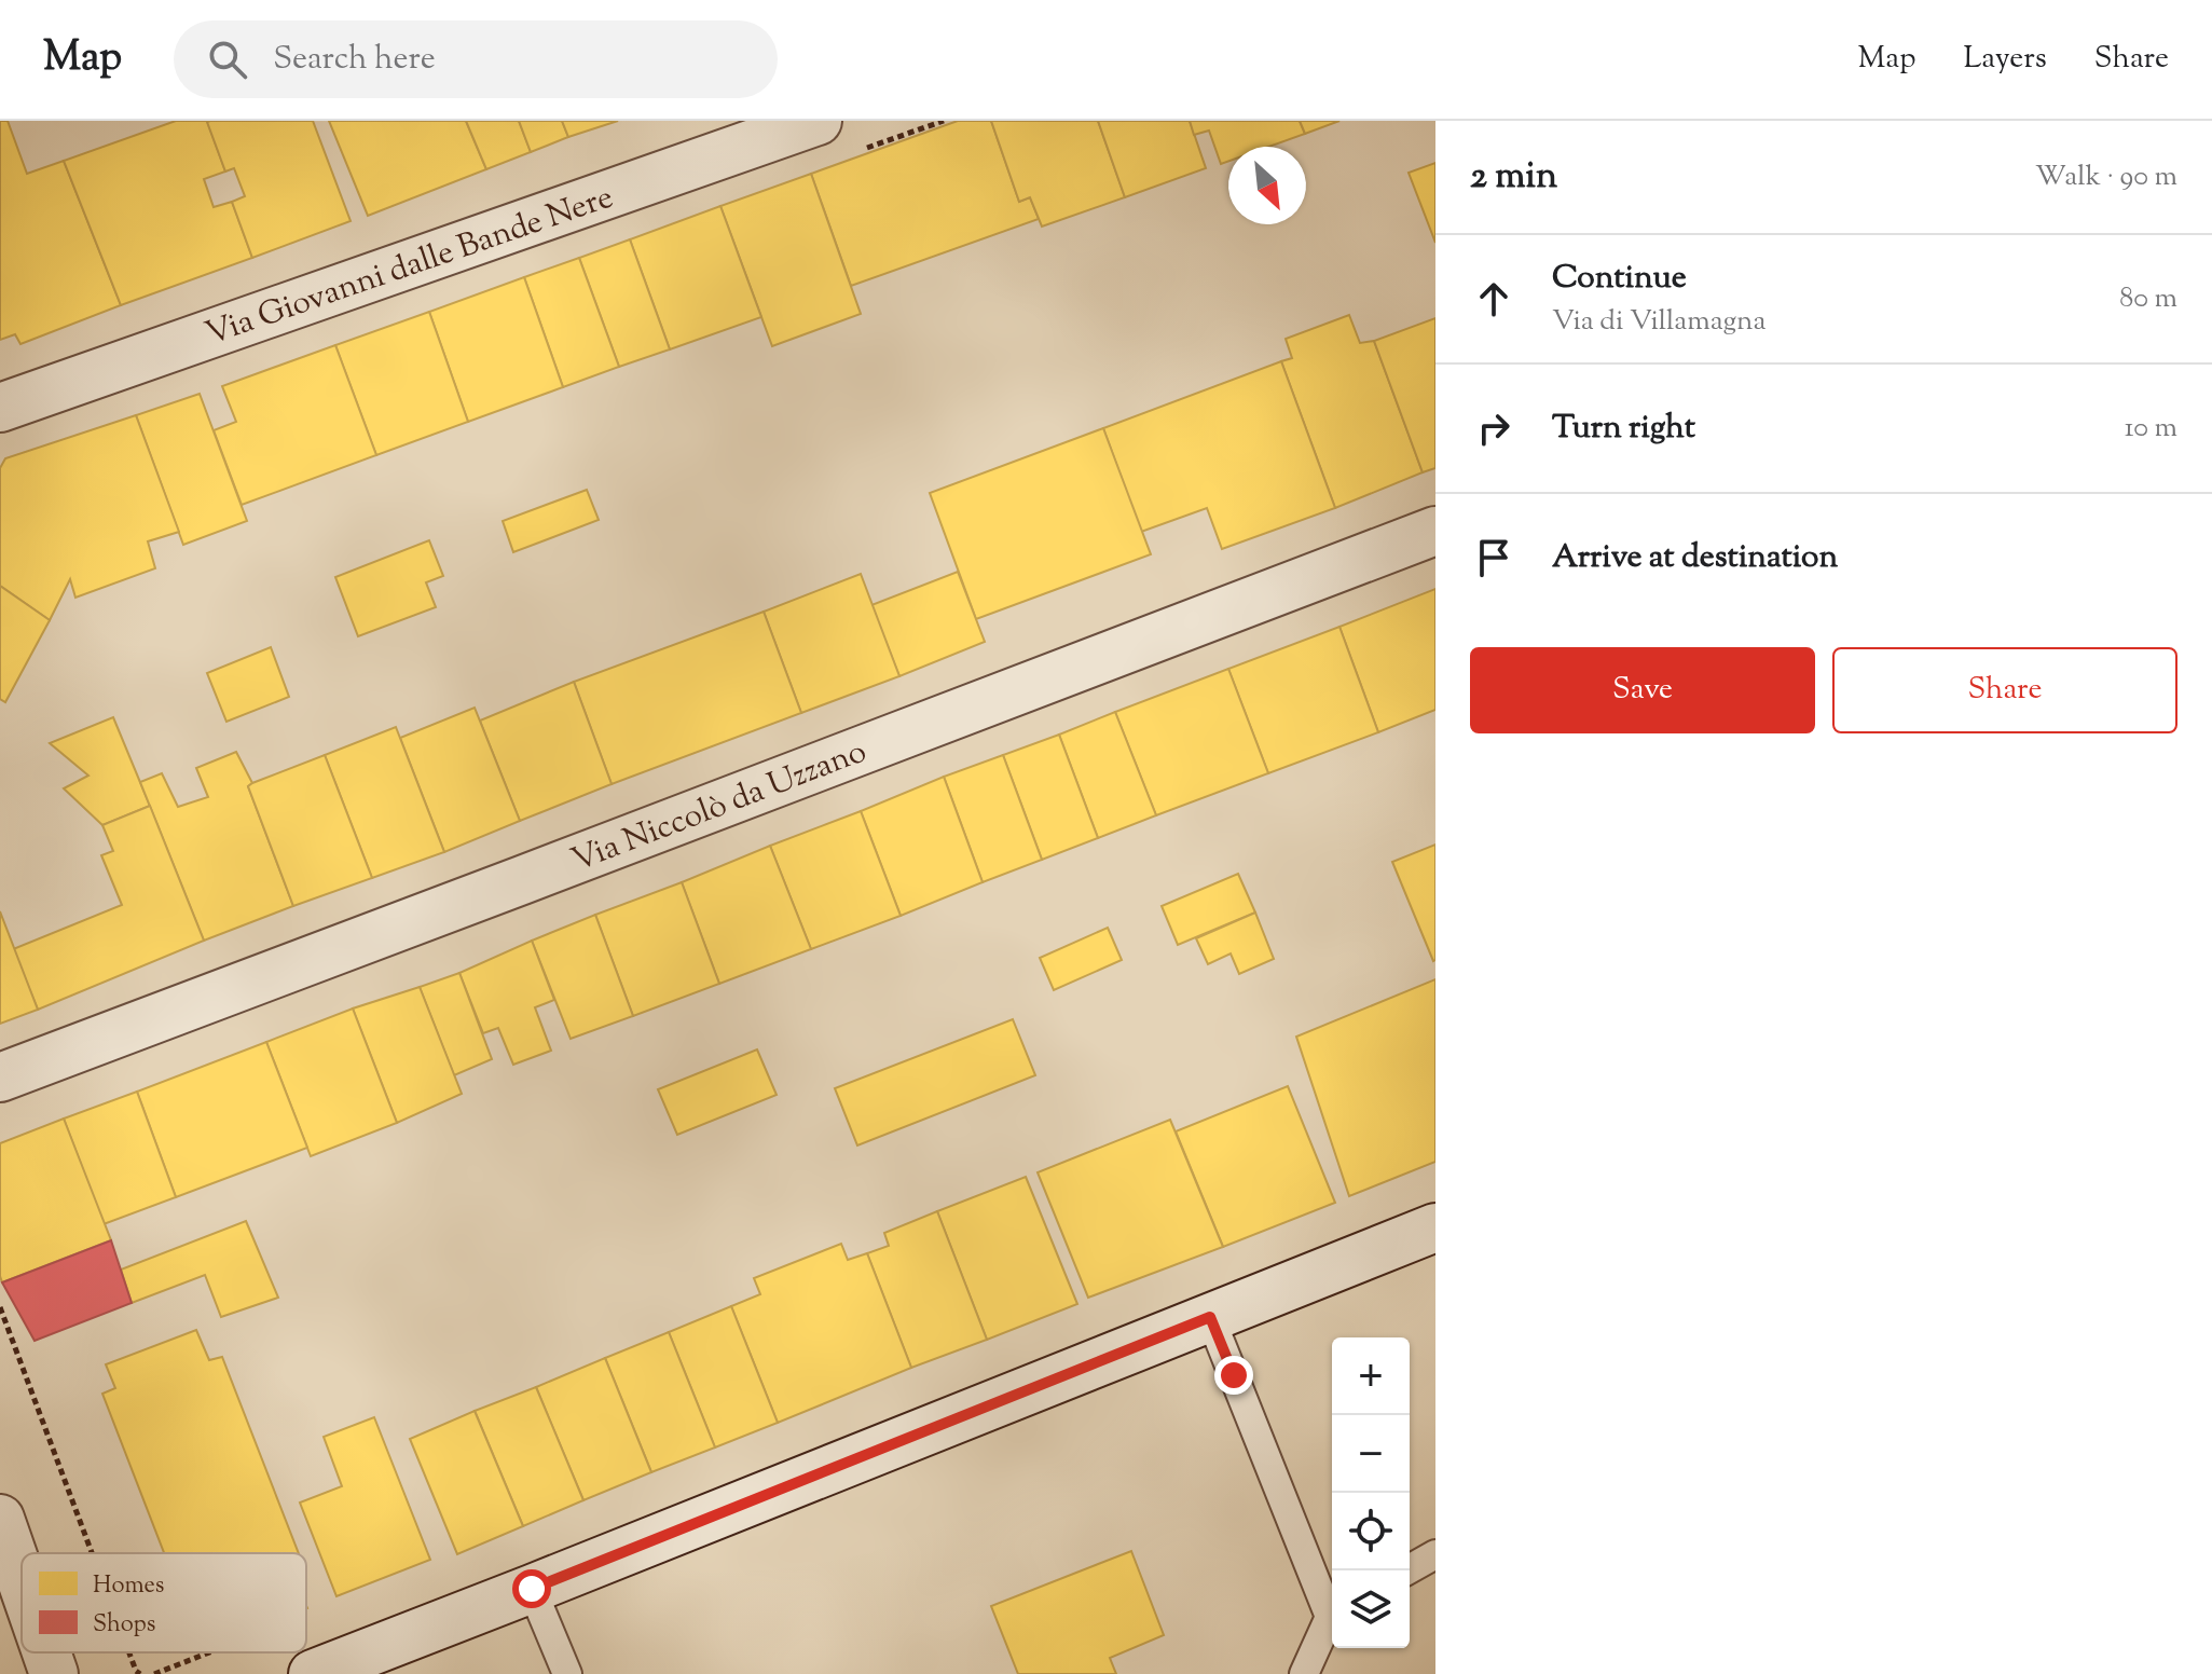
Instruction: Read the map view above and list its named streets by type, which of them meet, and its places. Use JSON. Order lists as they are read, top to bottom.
{
  "streets": {
    "street": ["Via Giovanni dalle Bande Nere", "Via Niccolò da Uzzano"]
  },
  "legend": ["Homes", "Shops"],
  "north": "bottom right",
  "page": {
    "header": "Map",
    "search": "Search here",
    "nav": ["Map", "Layers", "Share"],
    "heading": ["2 min", "Walk · 90 m"],
    "list": [
      ["Continue", "Via di Villamagna", "80 m"],
      ["Turn right", "10 m"],
      "Arrive at destination"
    ],
    "buttons": ["Save", "Share"],
    "map_buttons": ["+", "−"]
  }
}
